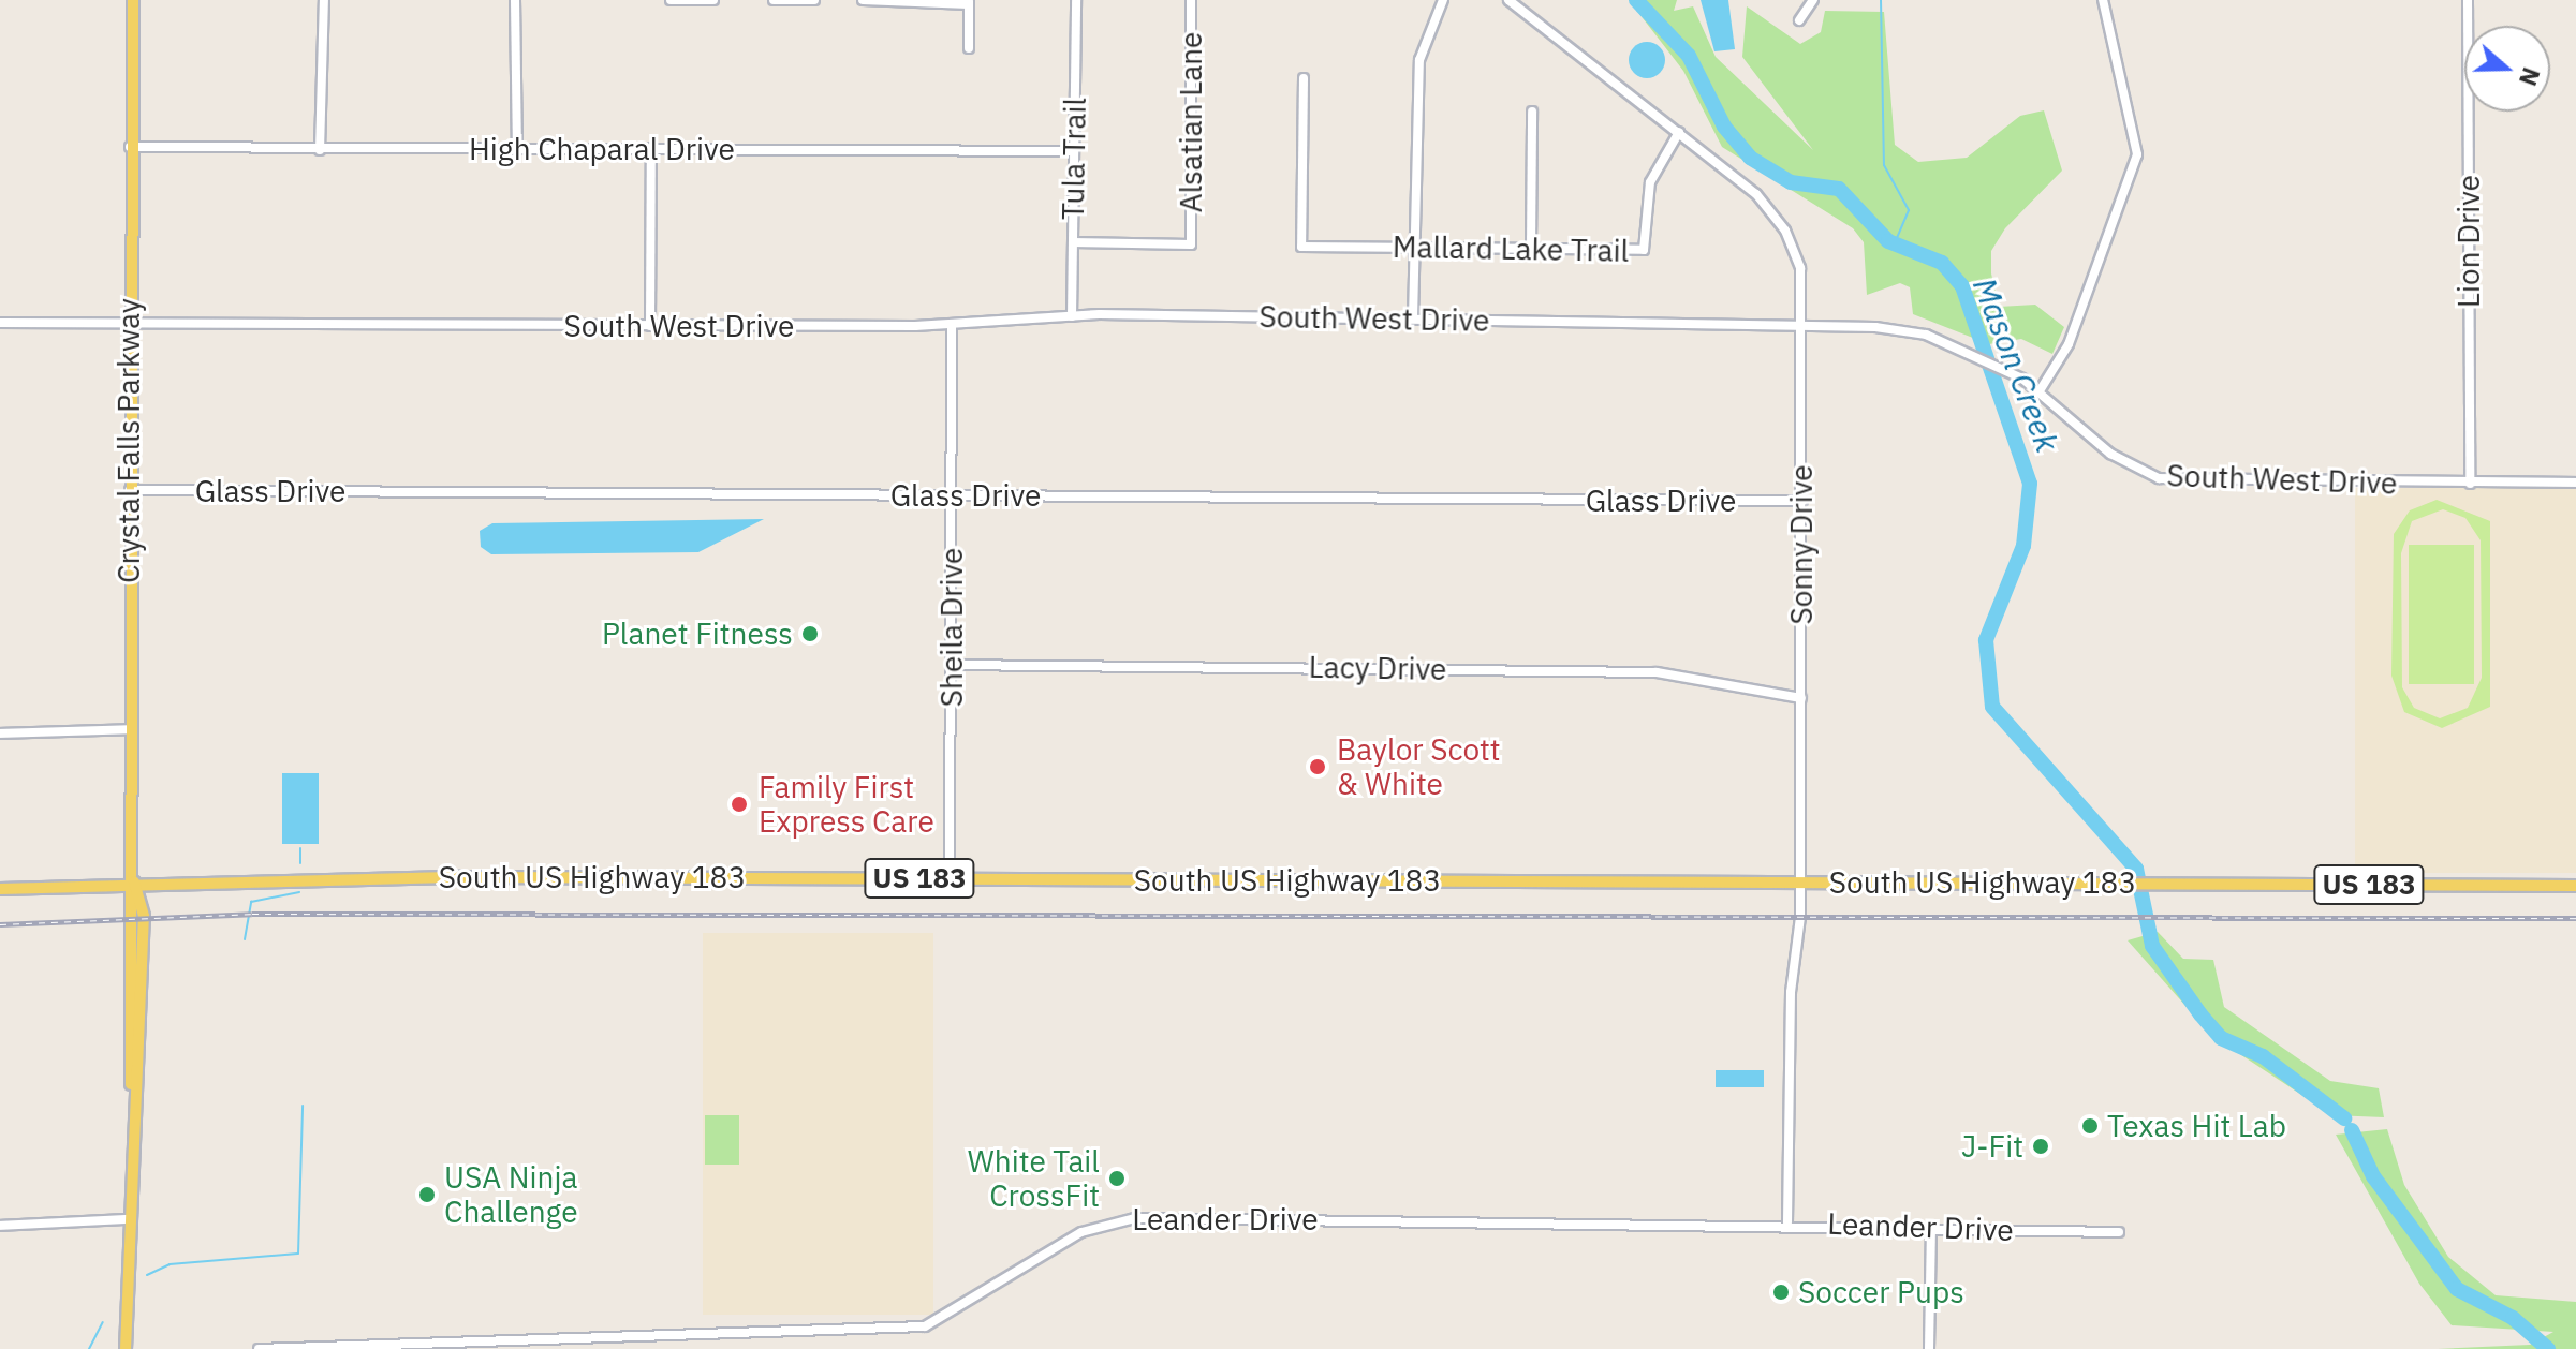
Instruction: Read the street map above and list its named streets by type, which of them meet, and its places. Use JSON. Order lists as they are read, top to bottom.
{
  "streets": {
    "main road": ["Crystal Falls Parkway", "South US Highway 183", "US 183"],
    "street": [
      "Alsatian Lane",
      "High Chaparal Drive",
      "Tula Trail",
      "Lion Drive",
      "Mallard Lake Trail",
      "South West Drive",
      "Glass Drive",
      "Sonny Drive",
      "Sheila Drive",
      "Lacy Drive",
      "Leander Drive"
    ]
  },
  "crossings": [
    ["Alsatian Lane", "Tula Trail"],
    ["High Chaparal Drive", "Tula Trail"],
    ["High Chaparal Drive", "Crystal Falls Parkway"],
    ["Tula Trail", "South West Drive"],
    ["Lion Drive", "South West Drive"],
    ["Mallard Lake Trail", "Sonny Drive"],
    ["South West Drive", "Crystal Falls Parkway"],
    ["South West Drive", "Sonny Drive"],
    ["South West Drive", "Sheila Drive"],
    ["Crystal Falls Parkway", "Glass Drive"],
    ["Crystal Falls Parkway", "South US Highway 183"],
    ["Glass Drive", "Sonny Drive"],
    ["Glass Drive", "Sheila Drive"],
    ["Sonny Drive", "Lacy Drive"],
    ["Sonny Drive", "South US Highway 183"],
    ["Sonny Drive", "Leander Drive"],
    ["Sheila Drive", "Lacy Drive"],
    ["Sheila Drive", "South US Highway 183"]
  ],
  "water": ["Mason Creek"],
  "places": [
    "Planet Fitness",
    "Baylor Scott & White",
    "Family First Express Care",
    "Texas Hit Lab",
    "J-Fit",
    "White Tail CrossFit",
    "USA Ninja Challenge",
    "Soccer Pups"
  ],
  "north": "right"
}
